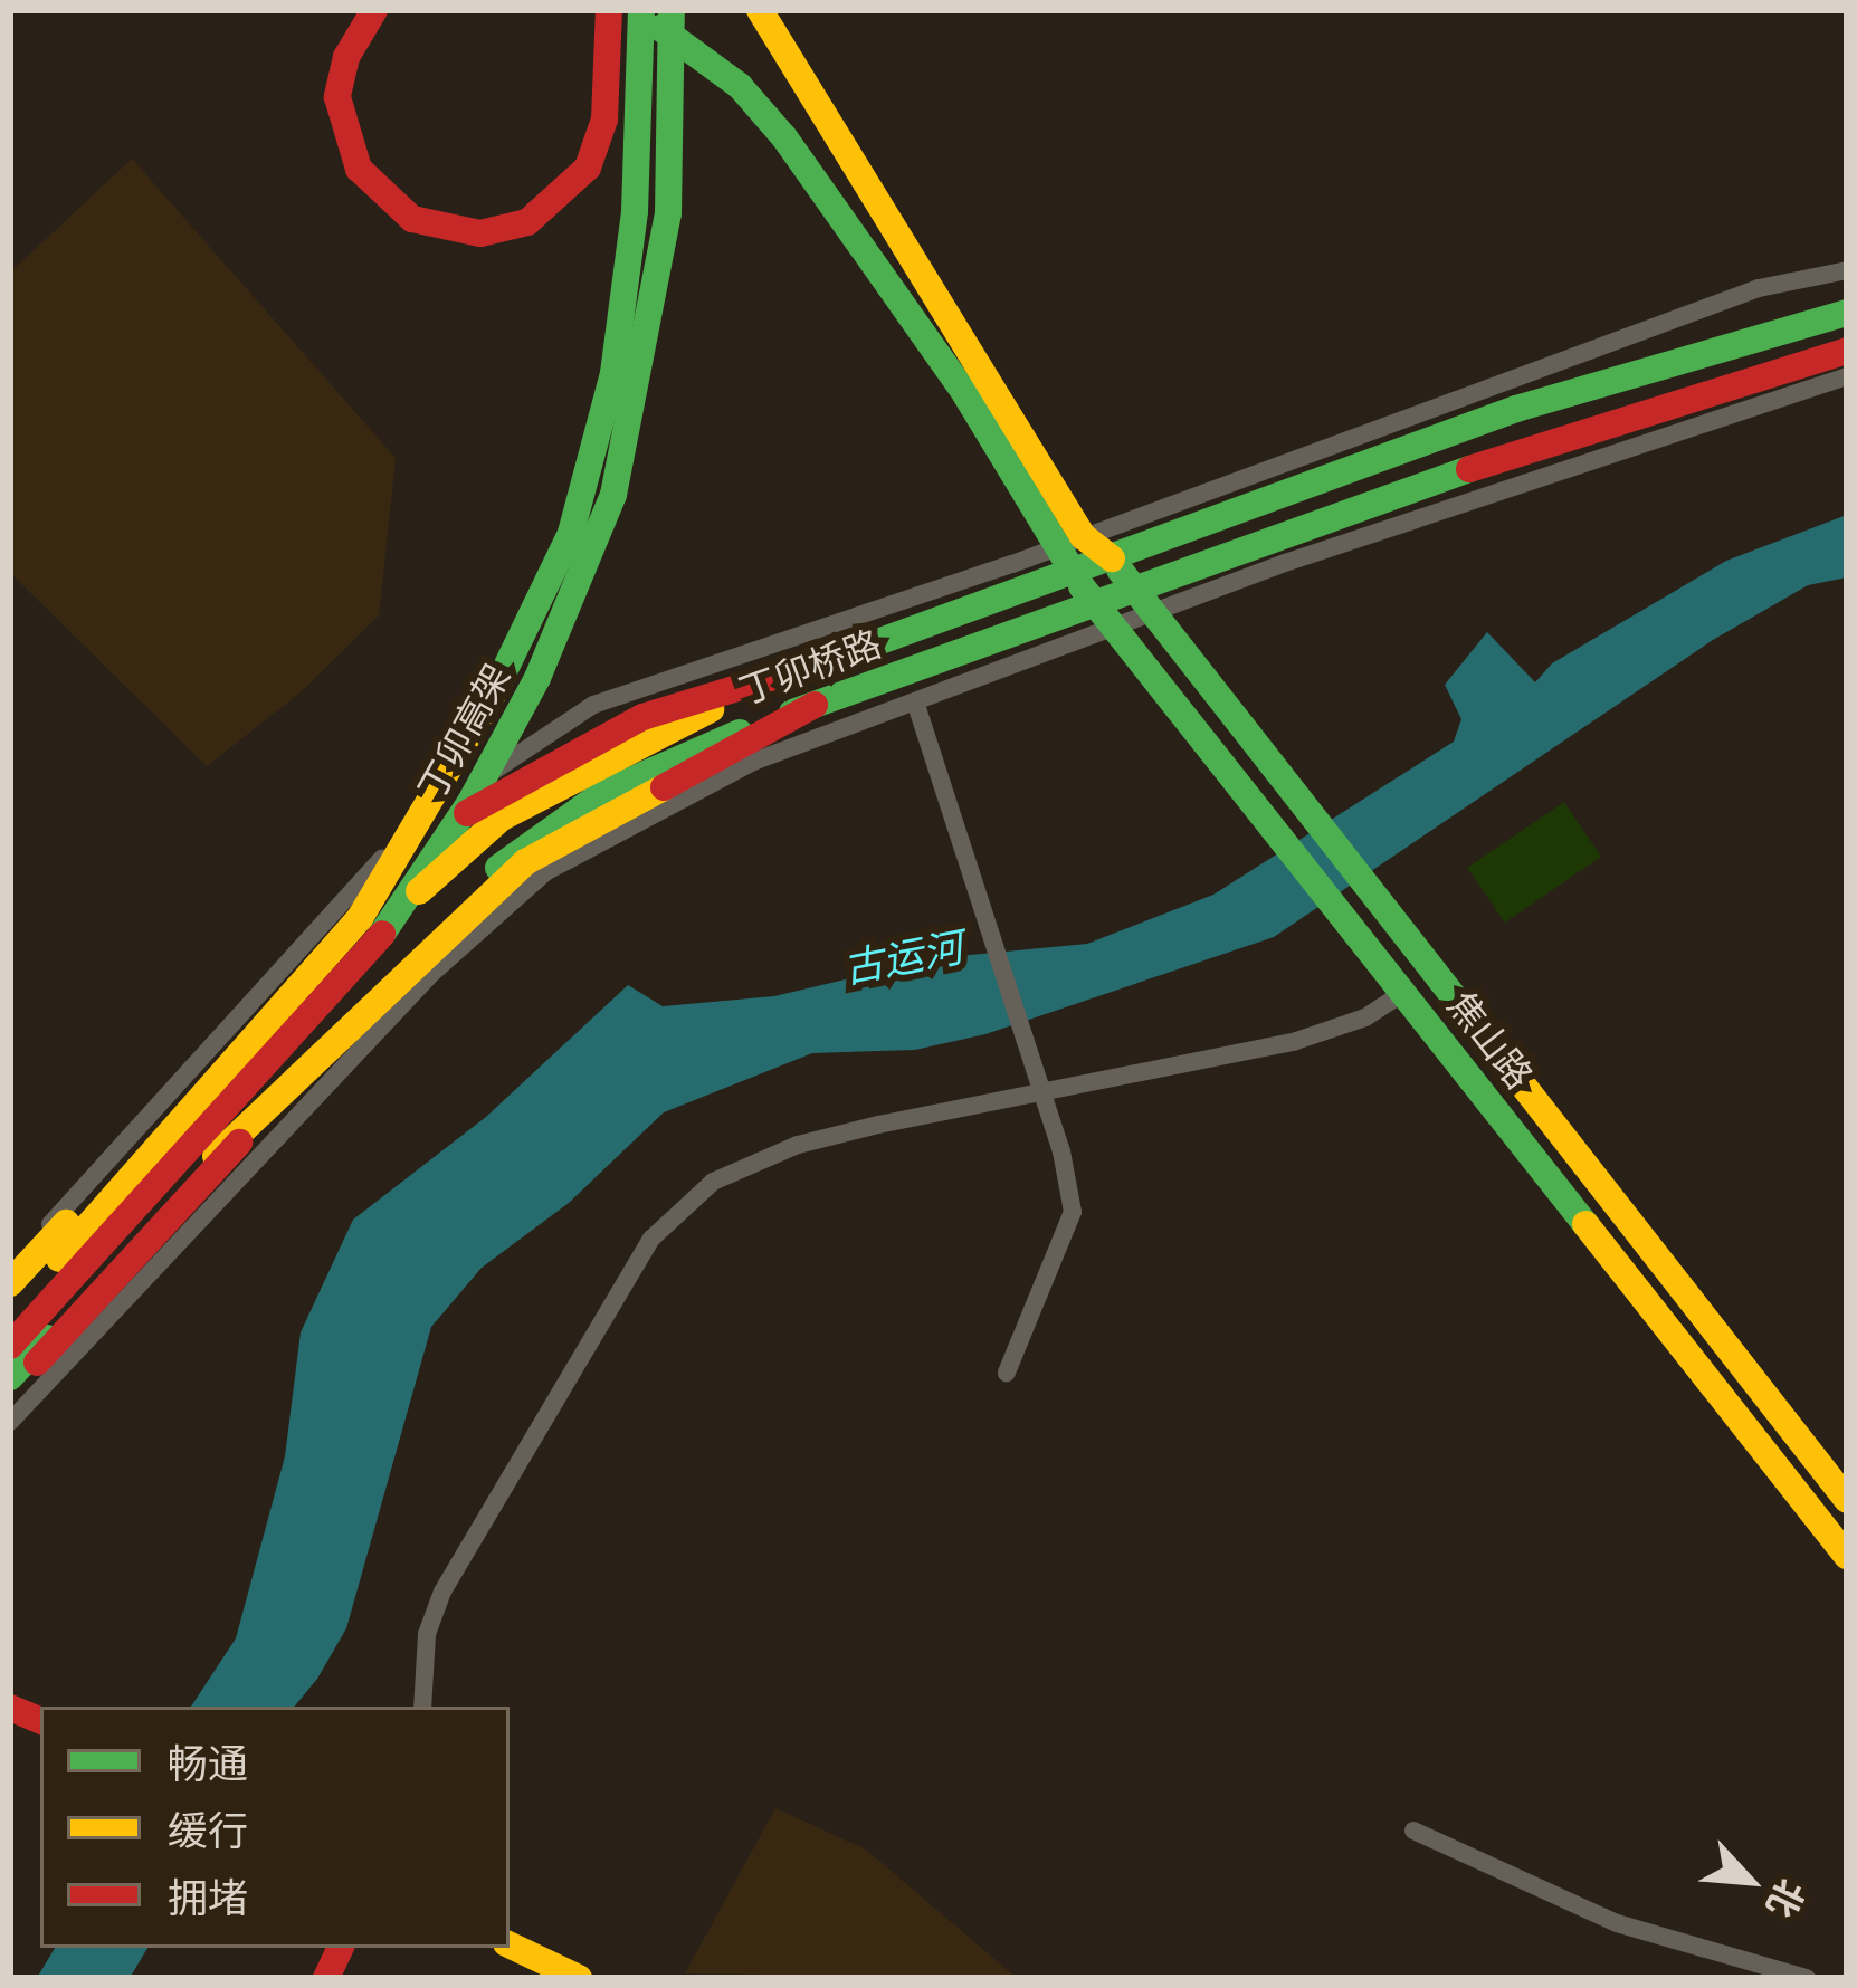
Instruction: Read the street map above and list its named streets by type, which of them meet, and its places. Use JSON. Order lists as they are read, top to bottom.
{
  "streets": {
    "main road": ["丁卯桥路", "丁卯高架", "焦山路"]
  },
  "crossings": [
    ["丁卯桥路", "焦山路"]
  ],
  "water": ["古运河"],
  "legend": ["畅通", "缓行", "拥堵"],
  "north": "bottom right"
}
